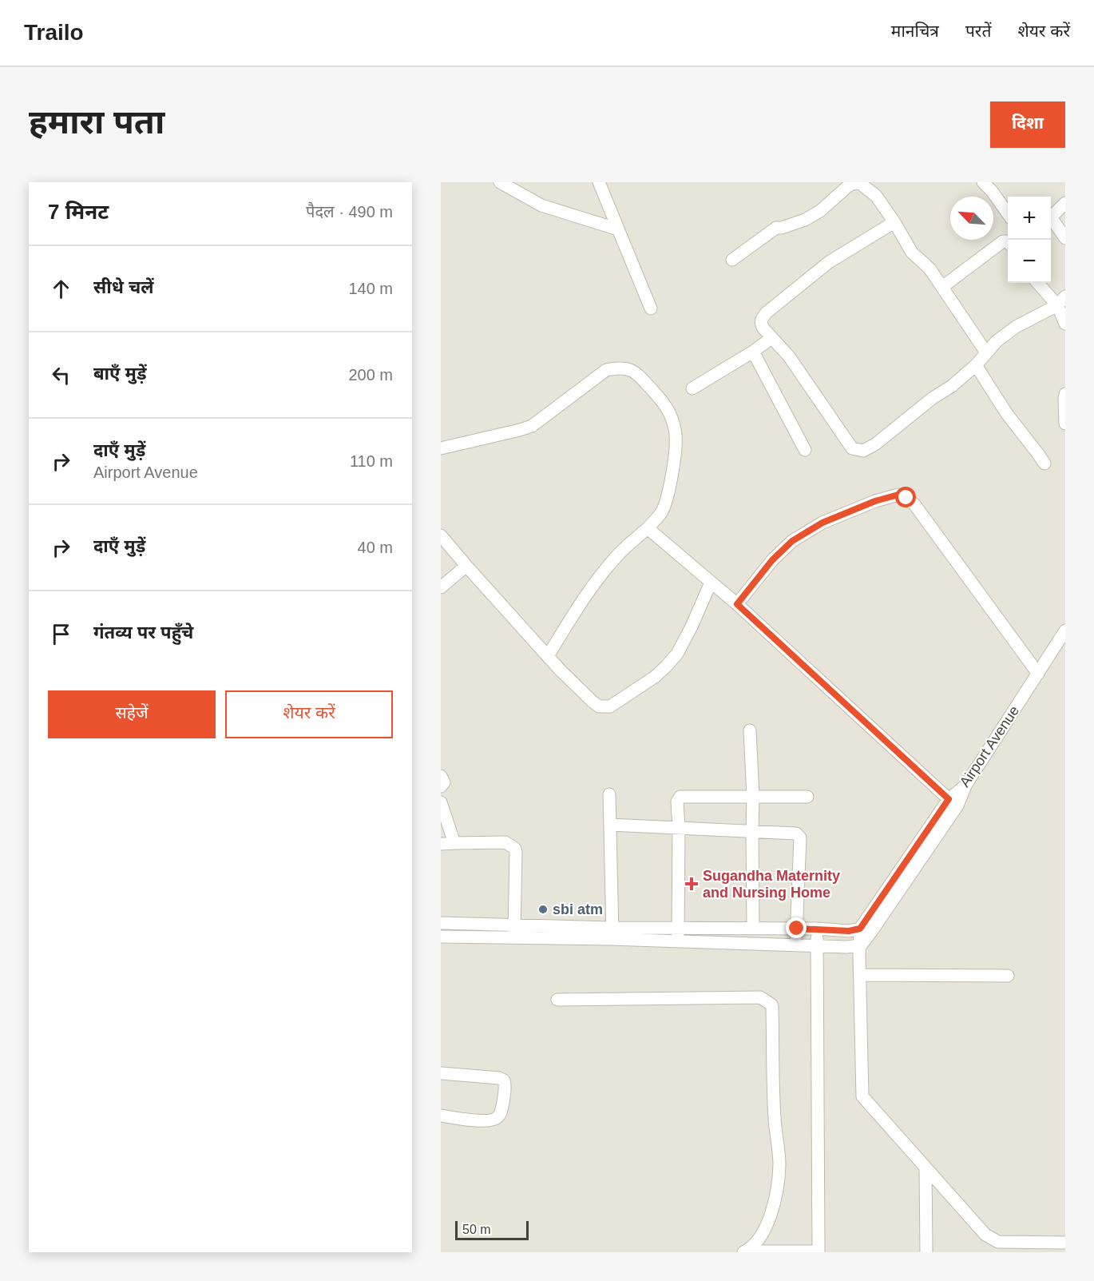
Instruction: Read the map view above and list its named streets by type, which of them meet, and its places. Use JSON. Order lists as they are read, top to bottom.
{
  "streets": {
    "street": ["Airport Avenue"]
  },
  "places": {
    "health": ["Sugandha Maternity and Nursing Home"],
    "other": ["sbi atm"]
  },
  "scale_bar": "50 m",
  "north": "top left",
  "page": {
    "header": "Trailo",
    "nav": ["मानचित्र", "परतें", "शेयर करें"],
    "buttons": [
      "दिशा",
      ["सहेजें", "शेयर करें"]
    ],
    "title": "हमारा पता",
    "heading": ["7 मिनट", "पैदल · 490 m"],
    "map_buttons": ["+", "−"],
    "list": [
      ["सीधे चलें", "140 m"],
      ["बाएँ मुड़ें", "200 m"],
      ["दाएँ मुड़ें", "Airport Avenue", "110 m"],
      ["दाएँ मुड़ें", "40 m"],
      "गंतव्य पर पहुँचे"
    ],
    "scale": "50 m"
  }
}
